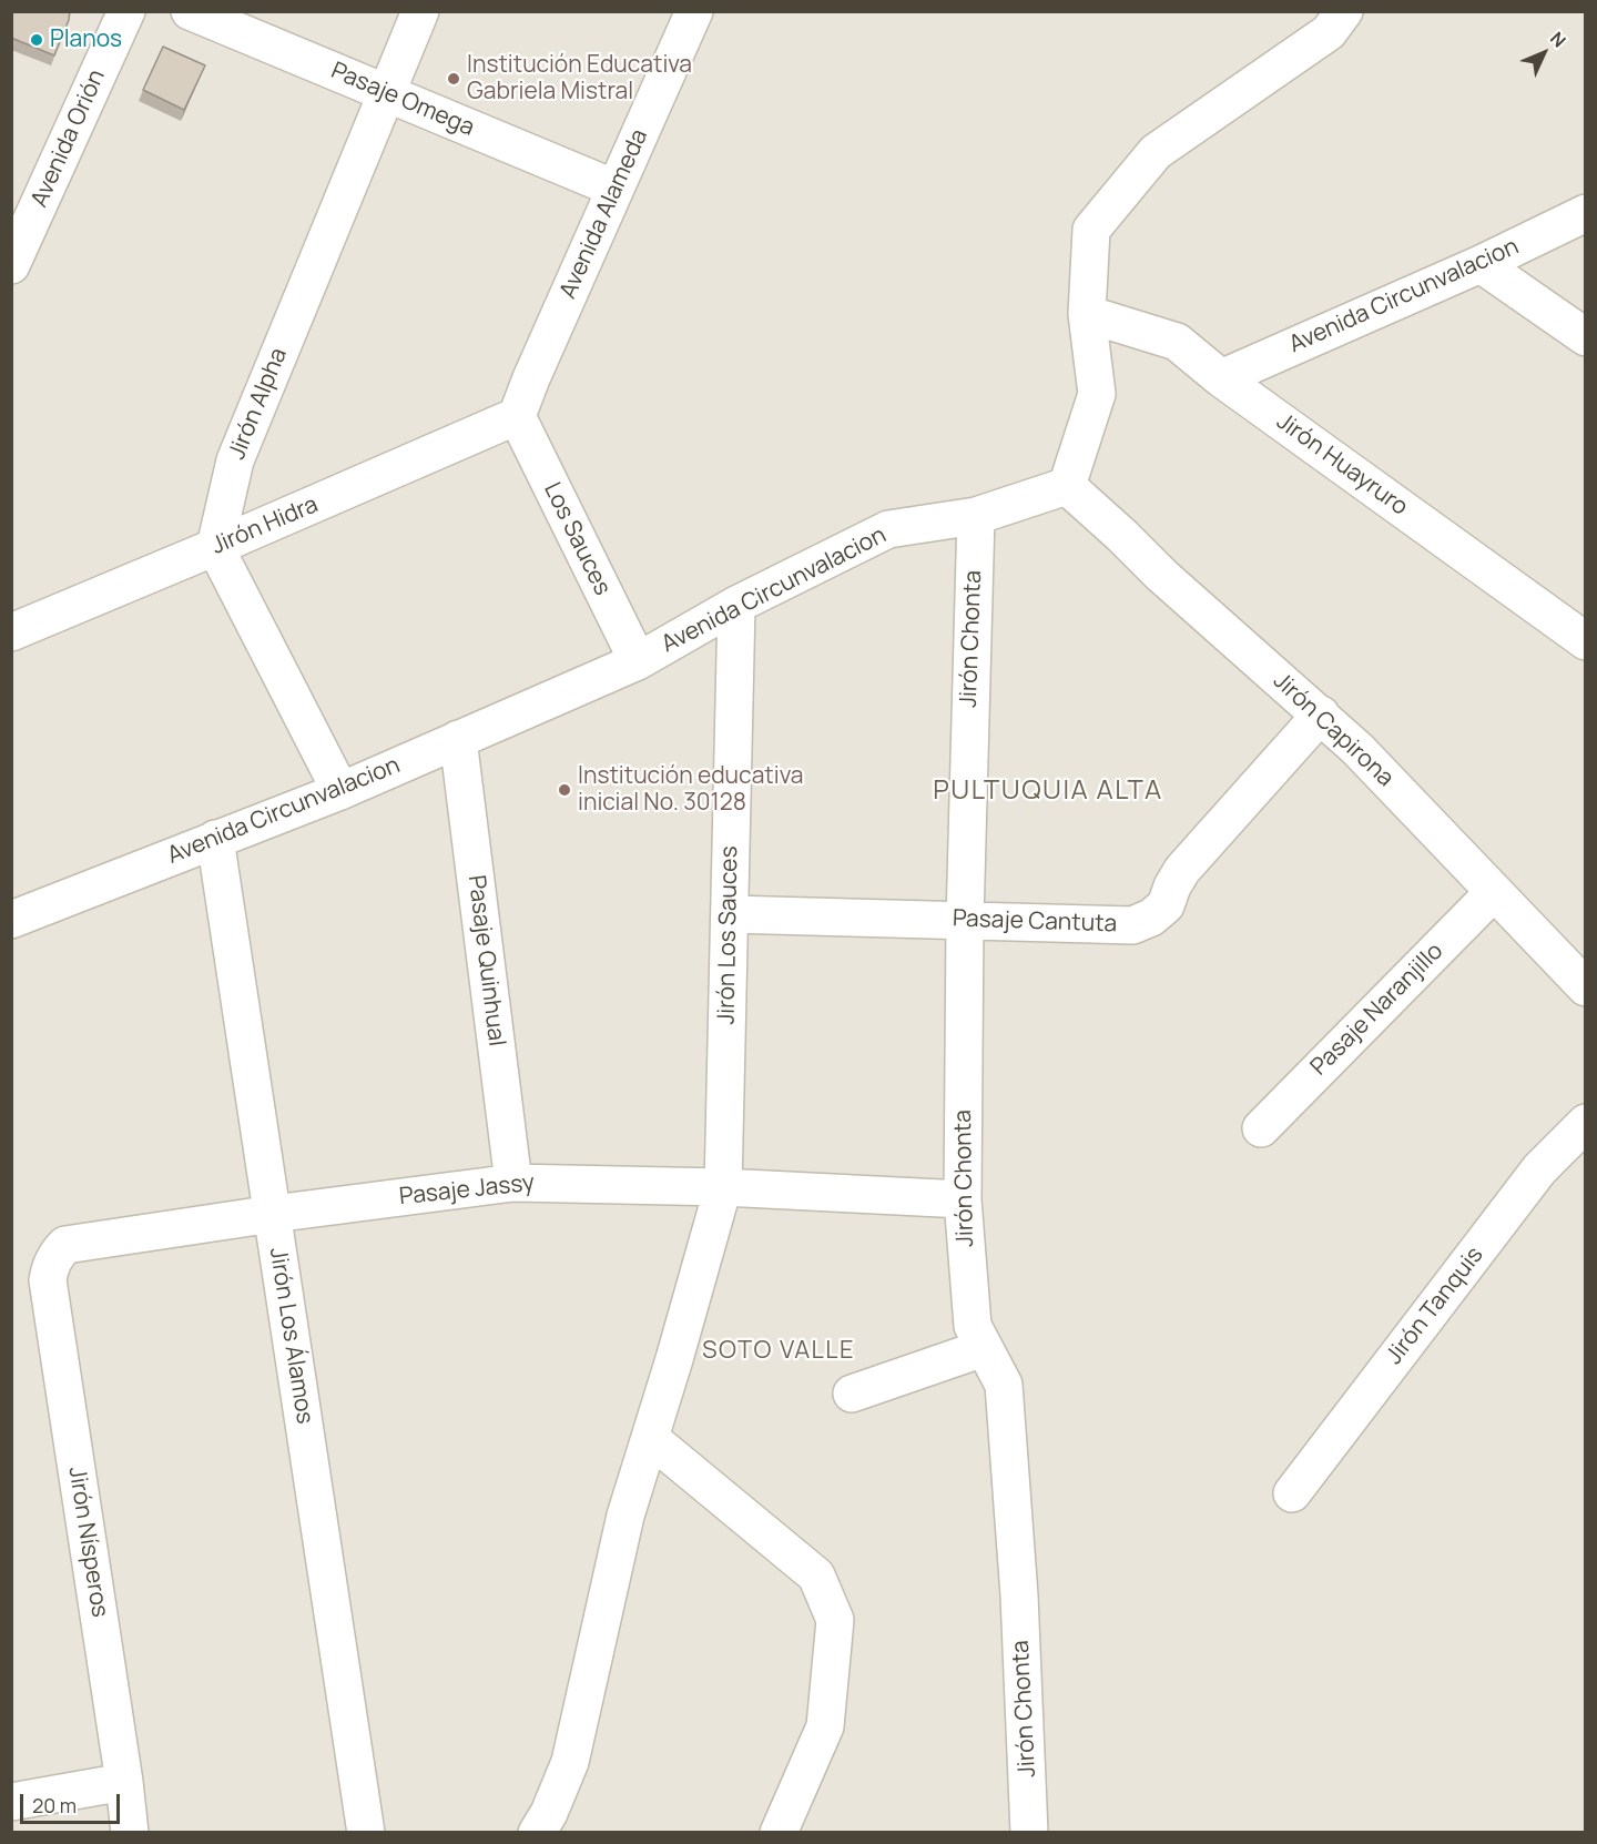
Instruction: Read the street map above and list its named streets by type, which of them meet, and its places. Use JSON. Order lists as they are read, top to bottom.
{
  "streets": {
    "street": [
      "Pasaje Omega",
      "Avenida Orión",
      "Avenida Alameda",
      "Avenida Circunvalacion",
      "Jirón Alpha",
      "Jirón Huayruro",
      "Jirón Hidra",
      "Los Sauces",
      "Jirón Chonta",
      "Jirón Capirona",
      "Pasaje Cantuta",
      "Jirón Los Sauces",
      "Pasaje Quinhual",
      "Pasaje Naranjillo",
      "Pasaje Jassy",
      "Jirón Tanquis",
      "Jirón Los Álamos",
      "Jirón Nísperos"
    ]
  },
  "crossings": [
    ["Pasaje Omega", "Avenida Alameda"],
    ["Pasaje Omega", "Jirón Alpha"],
    ["Avenida Alameda", "Jirón Hidra"],
    ["Avenida Alameda", "Los Sauces"],
    ["Avenida Circunvalacion", "Jirón Huayruro"],
    ["Avenida Circunvalacion", "Los Sauces"],
    ["Avenida Circunvalacion", "Jirón Chonta"],
    ["Avenida Circunvalacion", "Jirón Capirona"],
    ["Avenida Circunvalacion", "Jirón Los Sauces"],
    ["Avenida Circunvalacion", "Pasaje Quinhual"],
    ["Avenida Circunvalacion", "Jirón Los Álamos"],
    ["Jirón Alpha", "Jirón Hidra"],
    ["Jirón Hidra", "Los Sauces"],
    ["Jirón Chonta", "Pasaje Cantuta"],
    ["Jirón Chonta", "Pasaje Jassy"],
    ["Jirón Capirona", "Pasaje Cantuta"],
    ["Jirón Capirona", "Pasaje Naranjillo"],
    ["Pasaje Cantuta", "Jirón Los Sauces"],
    ["Jirón Los Sauces", "Pasaje Jassy"],
    ["Pasaje Quinhual", "Pasaje Jassy"],
    ["Pasaje Jassy", "Jirón Los Álamos"],
    ["Pasaje Jassy", "Jirón Nísperos"]
  ],
  "districts": ["PULTUQUIA ALTA", "SOTO VALLE"],
  "places": ["Planos", "Institución Educativa Gabriela Mistral", "Institución educativa inicial No. 30128"],
  "scale_bar": "20 m",
  "north": "top right"
}
